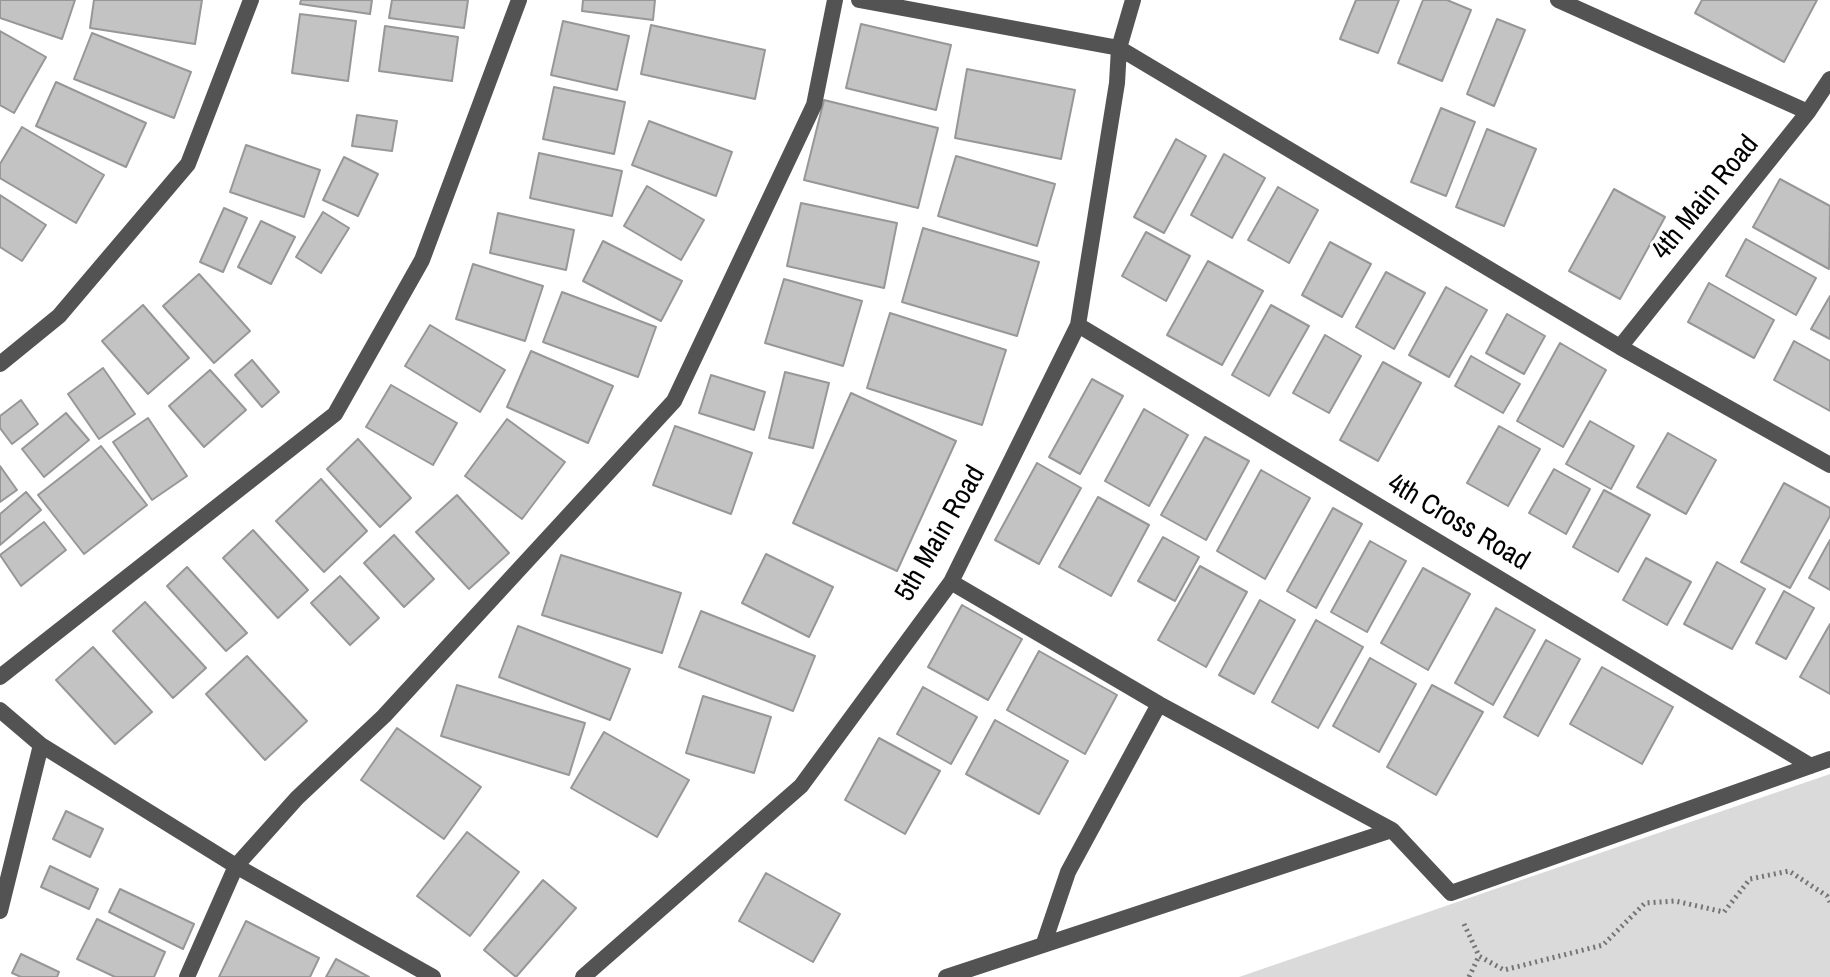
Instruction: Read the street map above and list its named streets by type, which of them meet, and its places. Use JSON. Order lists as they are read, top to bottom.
{
  "streets": {
    "street": ["4th Main Road", "4th Cross Road", "5th Main Road"]
  },
  "crossings": [
    ["4th Cross Road", "5th Main Road"]
  ]
}
